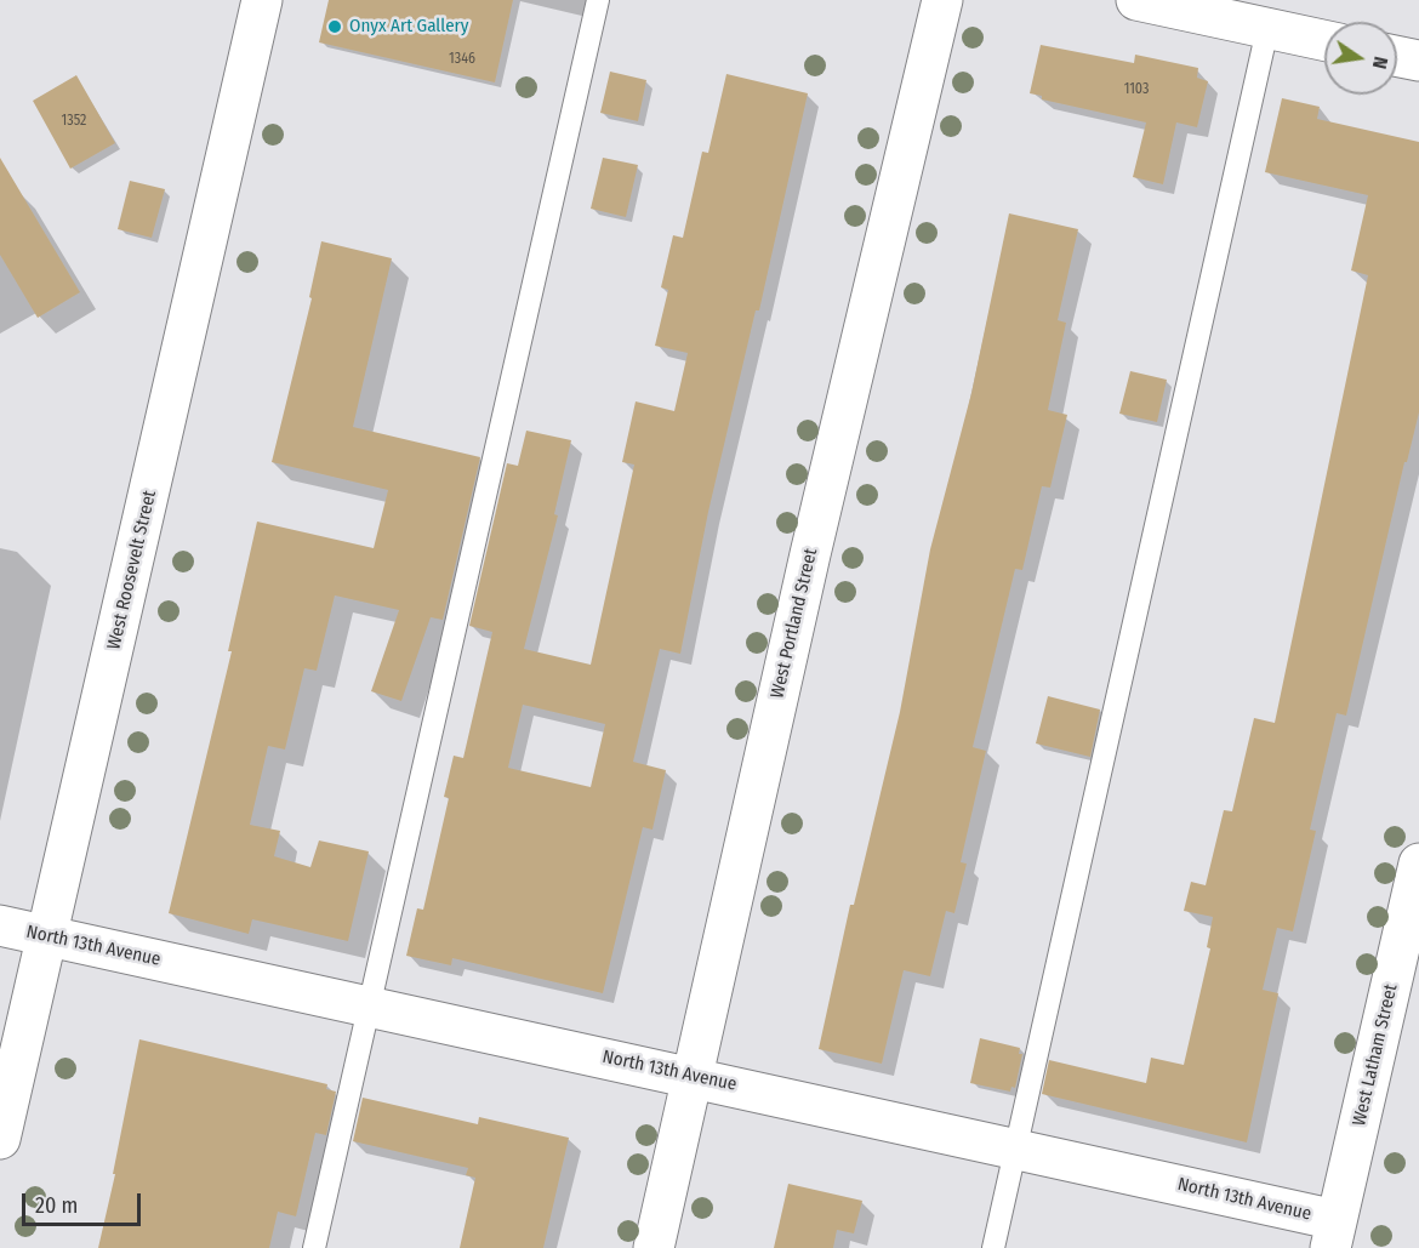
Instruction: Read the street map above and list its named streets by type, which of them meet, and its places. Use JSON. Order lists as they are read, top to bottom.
{
  "streets": {
    "street": [
      "West Roosevelt Street",
      "West Portland Street",
      "North 13th Avenue",
      "West Latham Street"
    ]
  },
  "crossings": [
    ["West Roosevelt Street", "North 13th Avenue"],
    ["West Portland Street", "North 13th Avenue"],
    ["North 13th Avenue", "West Latham Street"]
  ],
  "places": ["Onyx Art Gallery"],
  "house_numbers": ["1346", "1103", "1352"],
  "scale_bar": "20 m",
  "north": "right"
}
